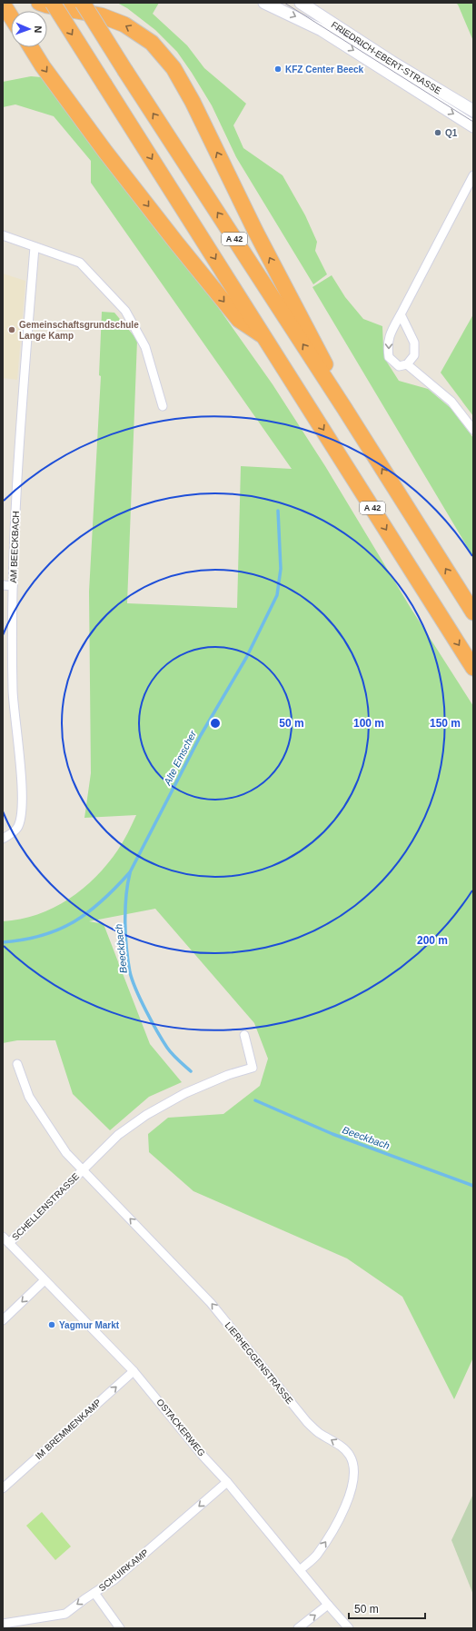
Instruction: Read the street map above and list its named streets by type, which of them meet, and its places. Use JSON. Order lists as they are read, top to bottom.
{
  "streets": {
    "highway": ["A 42"],
    "main road": ["FRIEDRICH-EBERT-STRASSE"],
    "street": [
      "AM BEECKBACH",
      "SCHELLENSTRASSE",
      "LIERHEGGENSTRASSE",
      "OSTACKERWEG",
      "IM BREMMENKAMP",
      "SCHUIRKAMP"
    ]
  },
  "crossings": [
    ["SCHELLENSTRASSE", "LIERHEGGENSTRASSE"],
    ["SCHELLENSTRASSE", "OSTACKERWEG"],
    ["LIERHEGGENSTRASSE", "OSTACKERWEG"],
    ["OSTACKERWEG", "IM BREMMENKAMP"],
    ["OSTACKERWEG", "SCHUIRKAMP"]
  ],
  "one_way": ["LIERHEGGENSTRASSE", "IM BREMMENKAMP", "SCHUIRKAMP"],
  "water": ["Alte Emscher", "Beeckbach"],
  "places": [
    "KFZ Center Beeck",
    "Q1",
    "Gemeinschaftsgrundschule Lange Kamp",
    "Yagmur Markt"
  ],
  "scale_bar": "50 m",
  "north": "right",
  "rings": [
    "50 m",
    "100 m",
    "150 m",
    "200 m"
  ]
}
